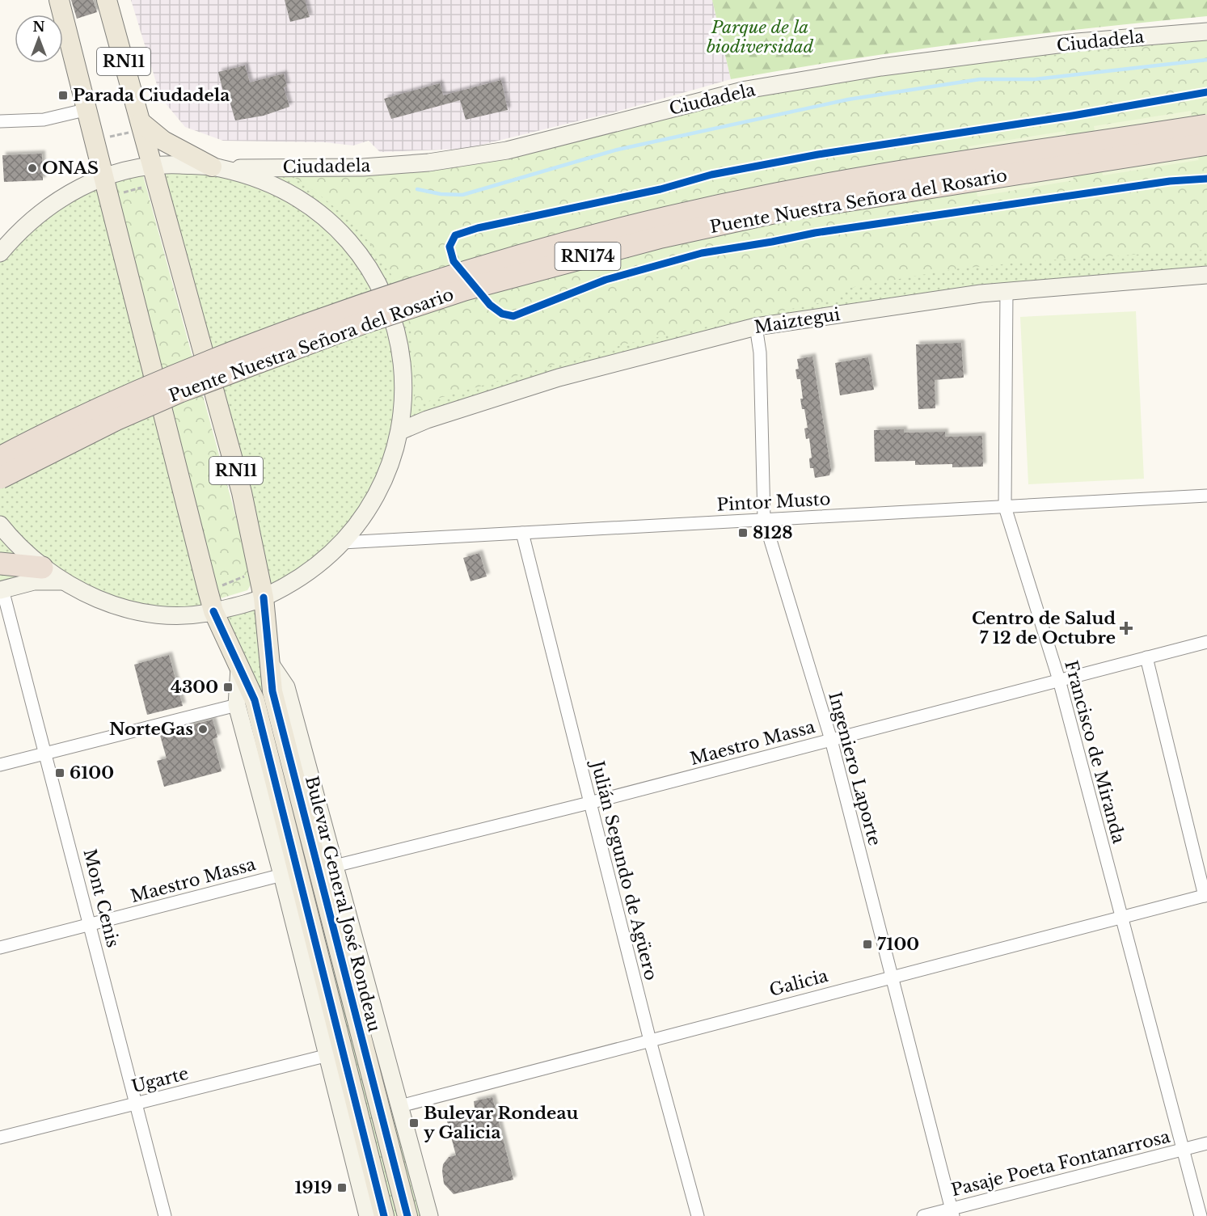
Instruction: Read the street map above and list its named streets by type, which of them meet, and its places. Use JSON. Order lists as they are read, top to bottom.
{
  "streets": {
    "highway": ["Puente Nuestra Señora del Rosario", "RN174"],
    "main road": [
      "Ciudadela",
      "RN11",
      "Maiztegui",
      "Bulevar General José Rondeau"
    ],
    "street": [
      "Pintor Musto",
      "Maestro Massa",
      "Francisco de Miranda",
      "Ingeniero Laporte",
      "Julián Segundo de Agüero",
      "Mont Cenis",
      "Galicia",
      "Ugarte",
      "Pasaje Poeta Fontanarrosa"
    ]
  },
  "crossings": [
    ["RN11", "Bulevar General José Rondeau"],
    ["Maiztegui", "Francisco de Miranda"],
    ["Maiztegui", "Ingeniero Laporte"],
    ["Pintor Musto", "Francisco de Miranda"],
    ["Pintor Musto", "Ingeniero Laporte"],
    ["Pintor Musto", "Julián Segundo de Agüero"],
    ["Maestro Massa", "Francisco de Miranda"],
    ["Maestro Massa", "Ingeniero Laporte"],
    ["Maestro Massa", "Julián Segundo de Agüero"],
    ["Maestro Massa", "Mont Cenis"],
    ["Maestro Massa", "Bulevar General José Rondeau"],
    ["Francisco de Miranda", "Galicia"],
    ["Francisco de Miranda", "Pasaje Poeta Fontanarrosa"],
    ["Ingeniero Laporte", "Galicia"],
    ["Ingeniero Laporte", "Pasaje Poeta Fontanarrosa"],
    ["Julián Segundo de Agüero", "Galicia"],
    ["Mont Cenis", "Ugarte"],
    ["Bulevar General José Rondeau", "Galicia"]
  ],
  "parks": ["Parque de la biodiversidad"],
  "places": {
    "transit": [
      "Parada Ciudadela",
      "8128",
      "4300",
      "6100",
      "7100",
      "Bulevar Rondeau y Galicia",
      "1919"
    ],
    "other": ["ONAS", "NorteGas"],
    "health": ["Centro de Salud 7 12 de Octubre"]
  },
  "north": "top"
}
